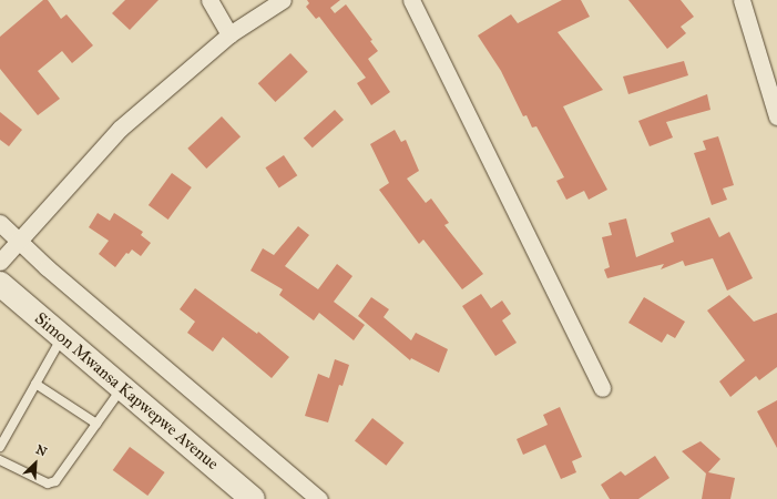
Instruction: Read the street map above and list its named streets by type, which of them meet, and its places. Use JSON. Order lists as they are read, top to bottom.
{
  "streets": {
    "main road": ["Simon Mwansa Kapwepwe Avenue"]
  },
  "north": "top right"
}
